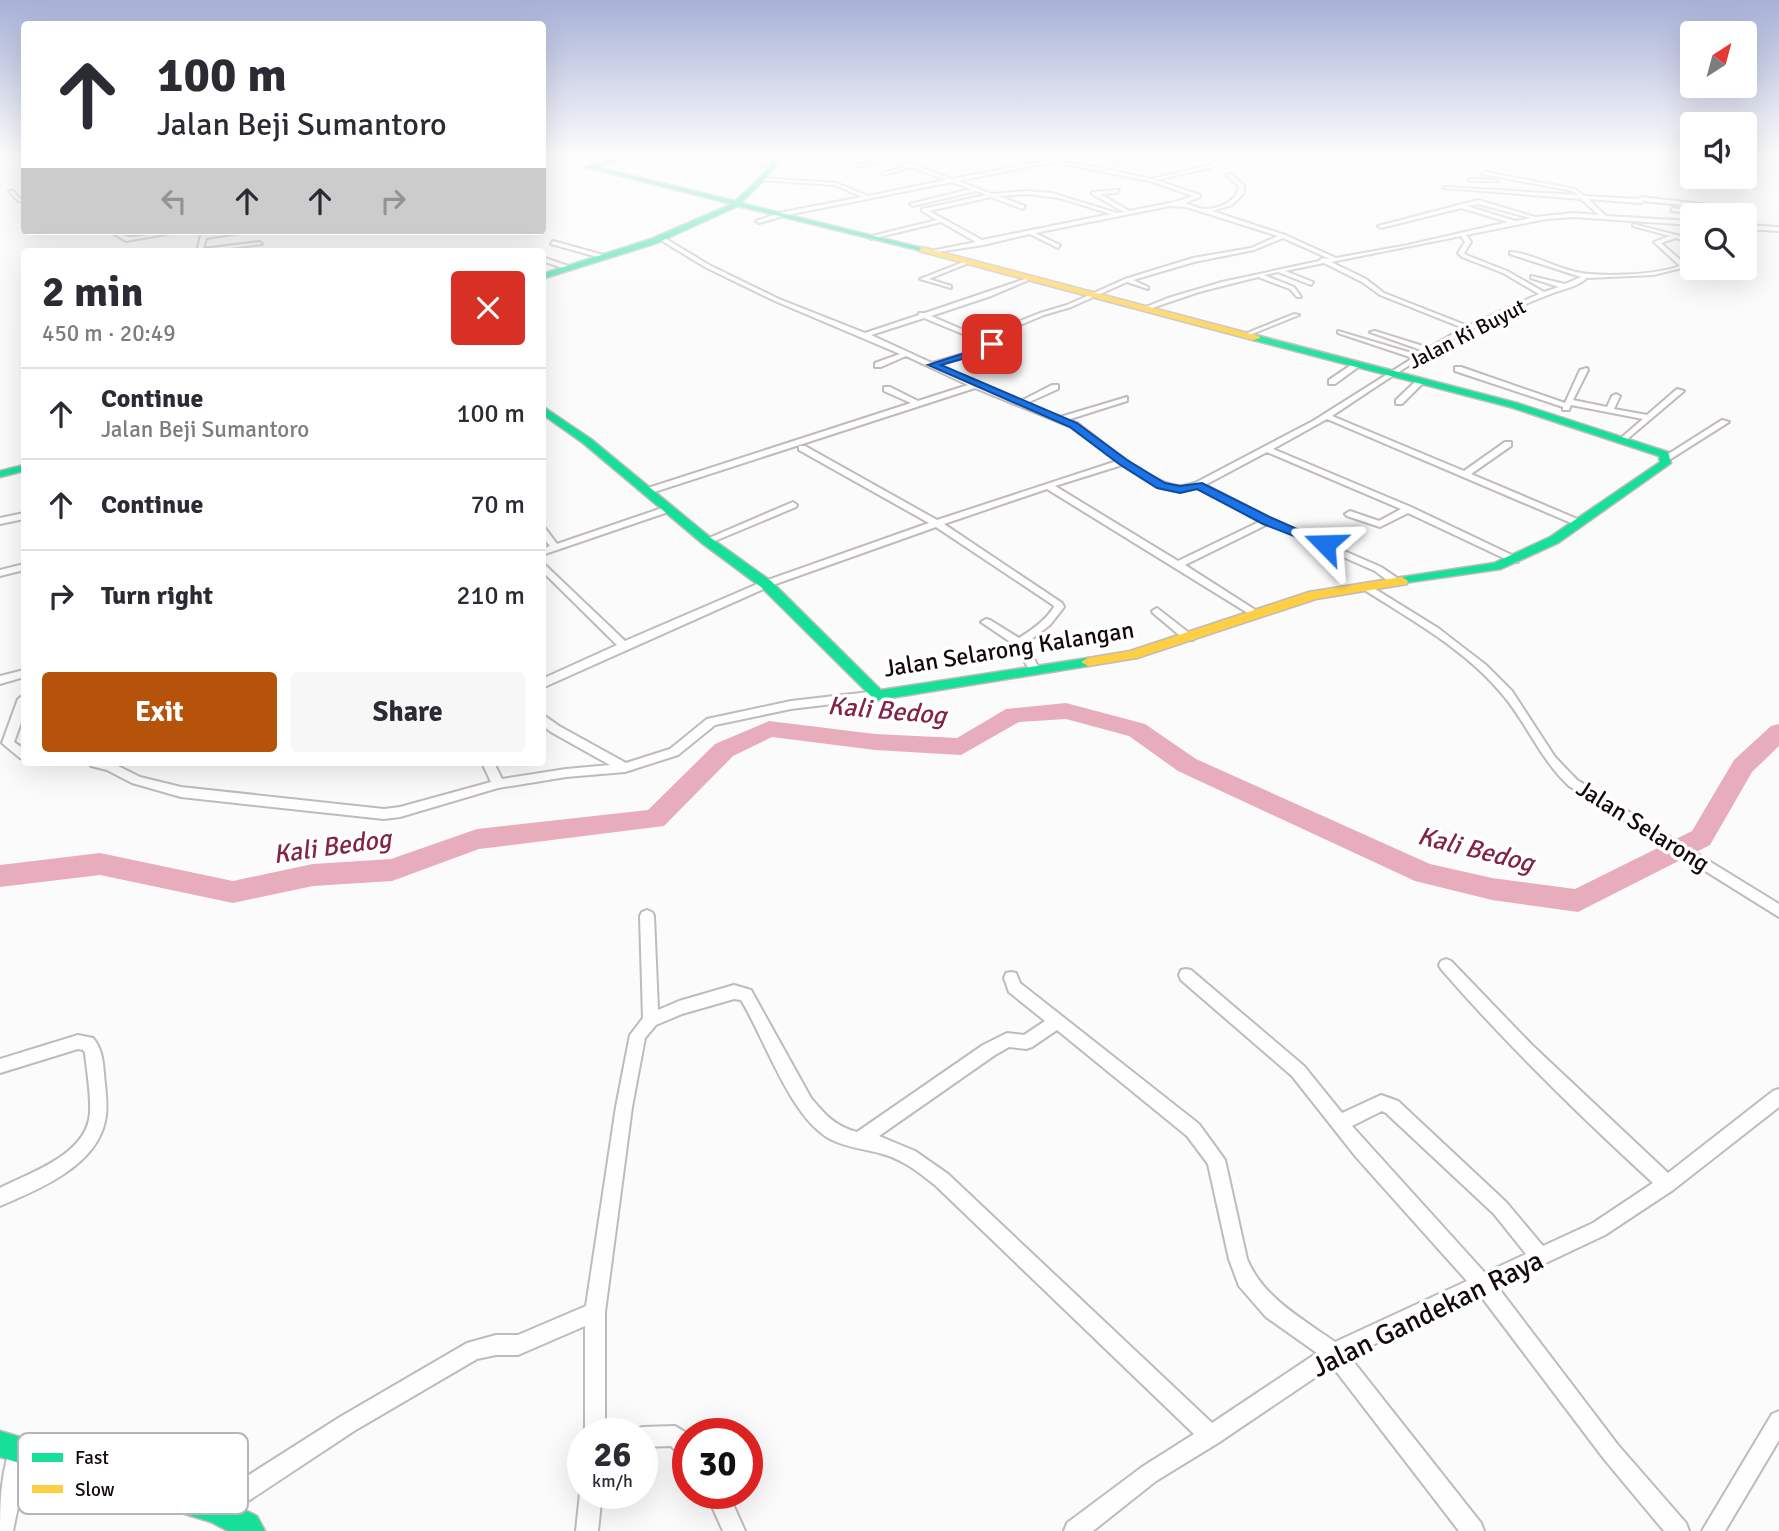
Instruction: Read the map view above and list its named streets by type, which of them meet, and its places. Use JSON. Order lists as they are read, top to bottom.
{
  "streets": {
    "street": [
      "Jalan Ki Buyut",
      "Jalan Selarong Kalangan",
      "Jalan Selarong",
      "Jalan Gandekan Raya"
    ]
  },
  "crossings": [
    ["Jalan Selarong Kalangan", "Jalan Selarong"]
  ],
  "water": ["Kali Bedog"],
  "legend": ["Fast", "Slow"],
  "north": "top right",
  "page": {
    "turn": ["100 m", "Jalan Beji Sumantoro"],
    "heading": ["2 min", "450 m · 20:49"],
    "list": [
      {
        "name": "Continue",
        "note": "Jalan Beji Sumantoro",
        "value": "100 m"
      },
      {
        "name": "Continue",
        "value": "70 m"
      },
      {
        "name": "Turn right",
        "value": "210 m"
      }
    ],
    "buttons": ["Exit", "Share"],
    "speed": "26 km/h",
    "limit": "30"
  }
}
